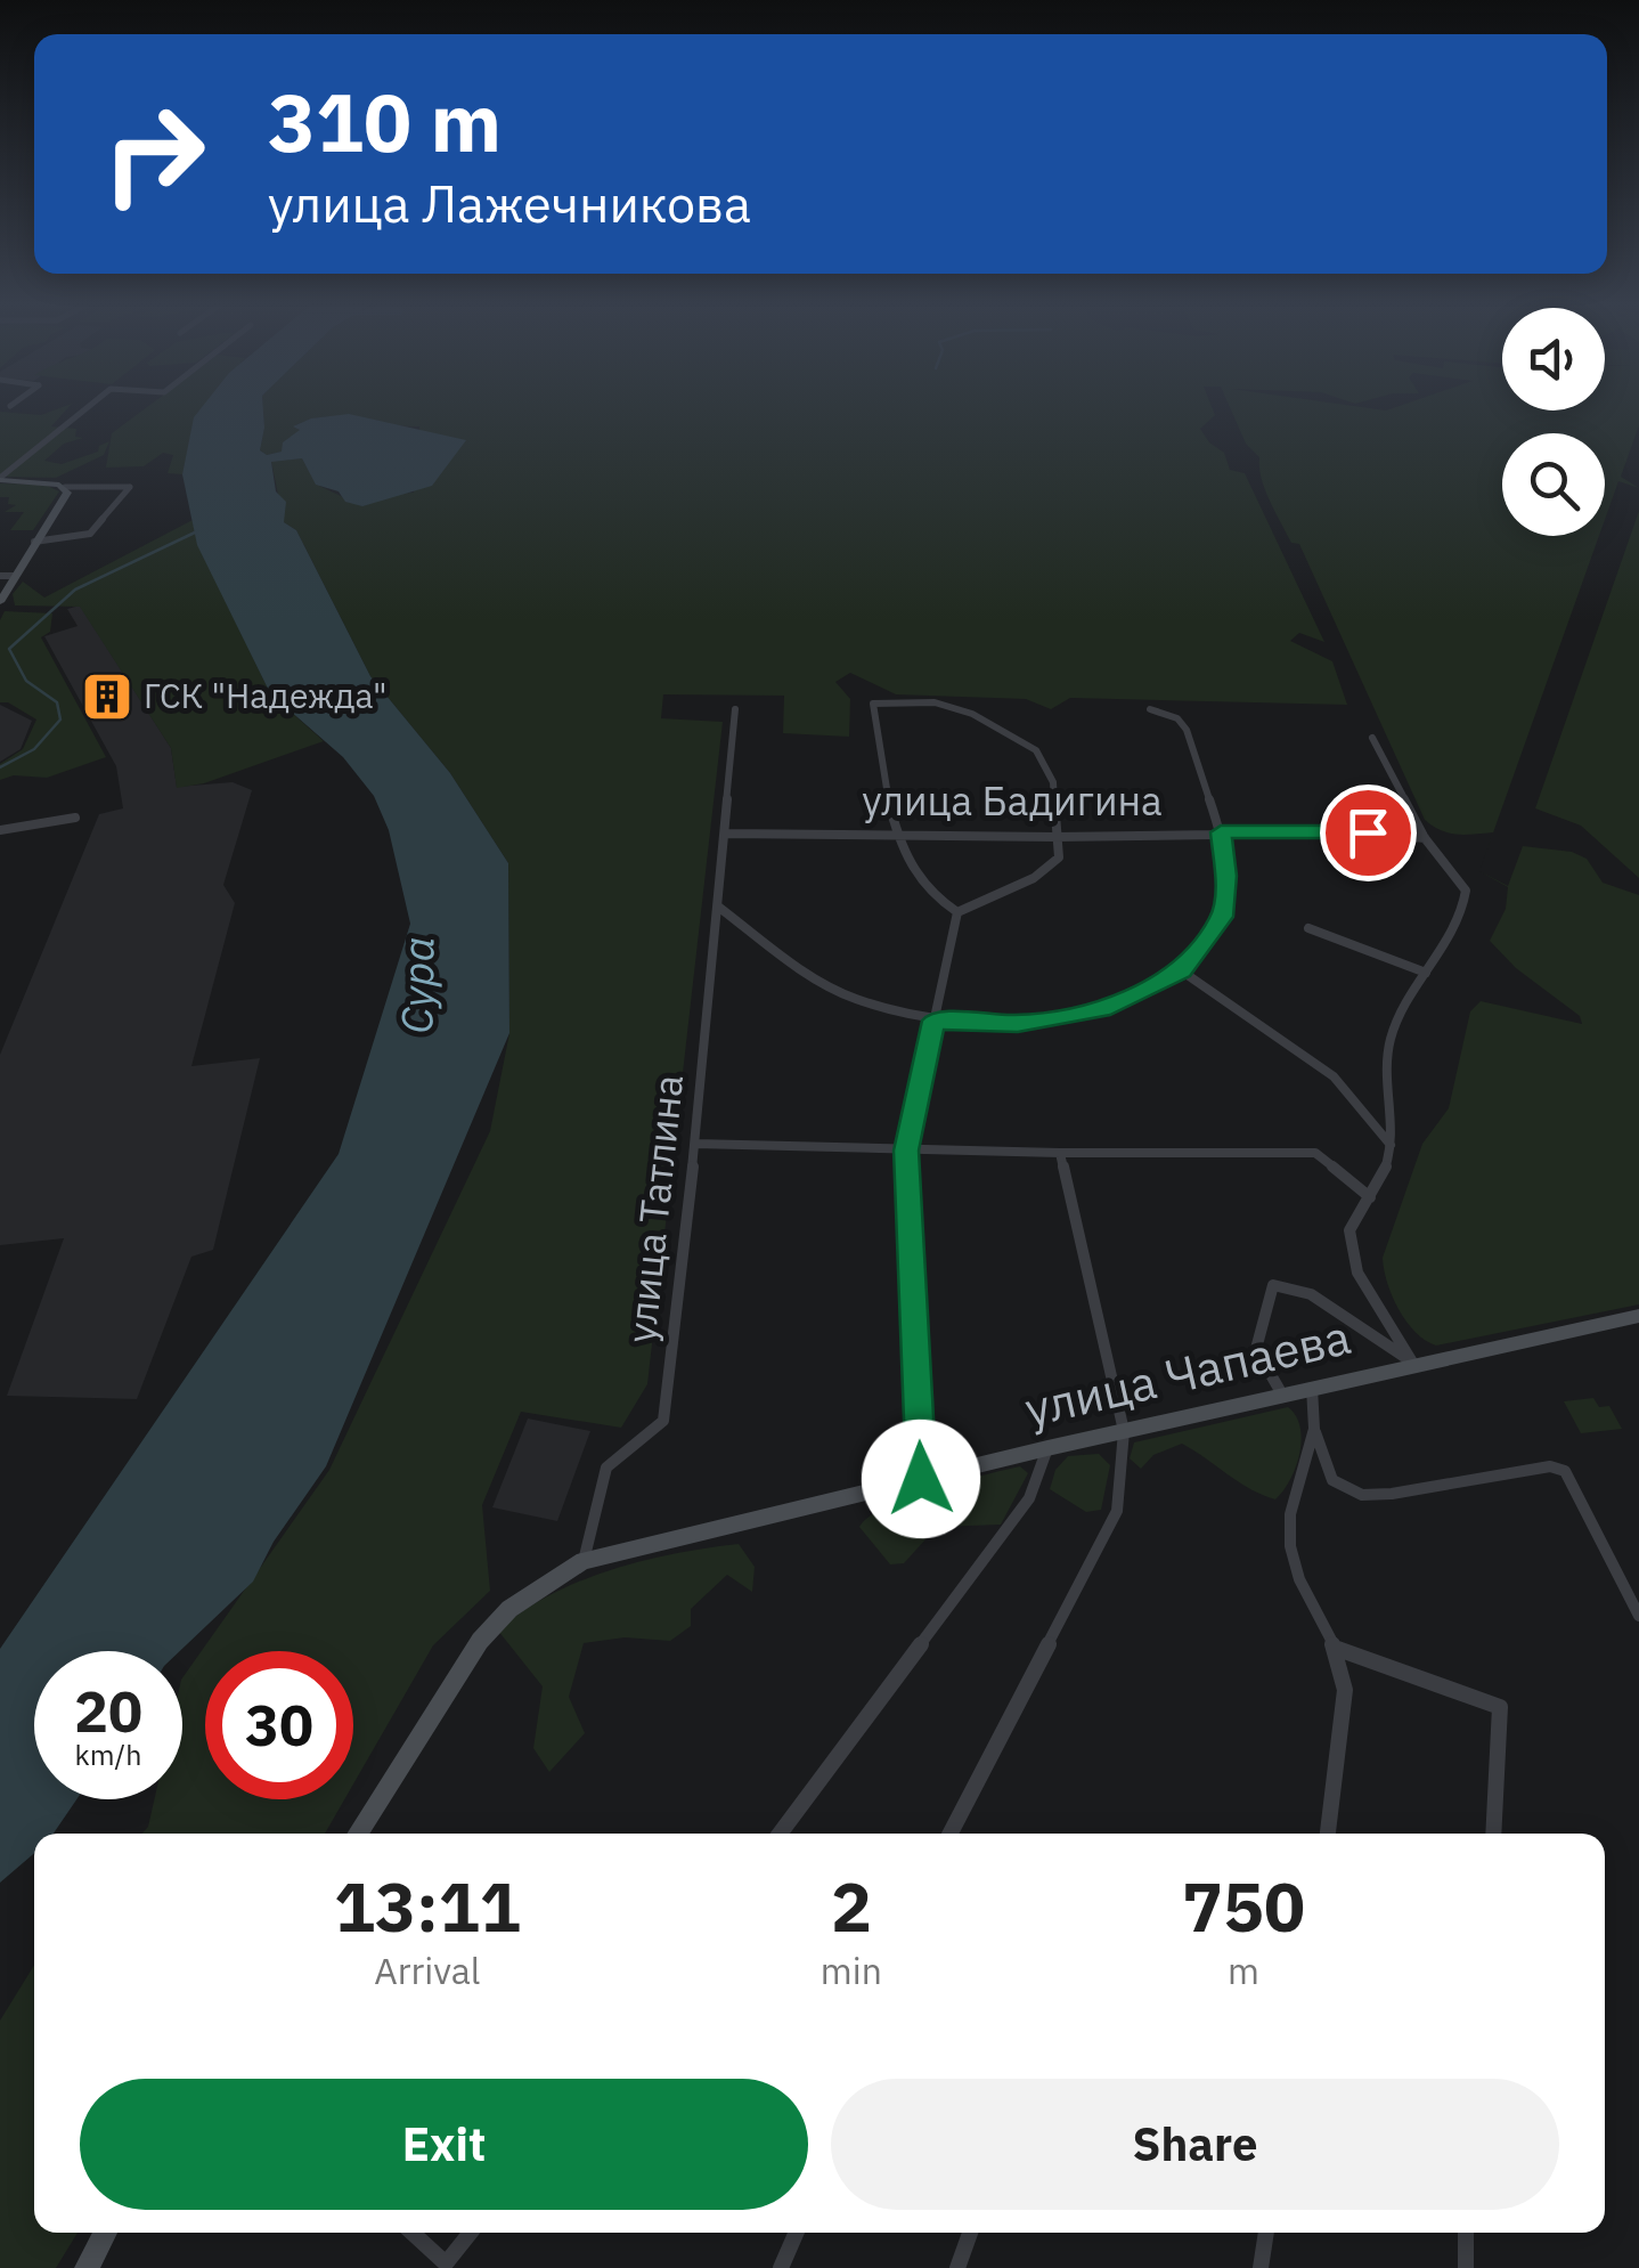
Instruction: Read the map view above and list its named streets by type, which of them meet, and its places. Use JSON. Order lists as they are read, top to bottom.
{
  "streets": {
    "main road": ["улица Чапаева"],
    "street": ["улица Бадигина", "улица Татлина"]
  },
  "crossings": [
    ["улица Бадигина", "улица Татлина"],
    ["улица Татлина", "улица Чапаева"]
  ],
  "water": ["Сура"],
  "places": {
    "building": ["ГСК \"Надежда\""]
  },
  "page": {
    "turn": ["310 m", "улица Лажечникова"],
    "speed": "20 km/h",
    "limit": "30",
    "eta": [
      "13:11",
      "Arrival",
      "2",
      "min",
      "750",
      "m"
    ],
    "buttons": ["Exit", "Share"]
  }
}
